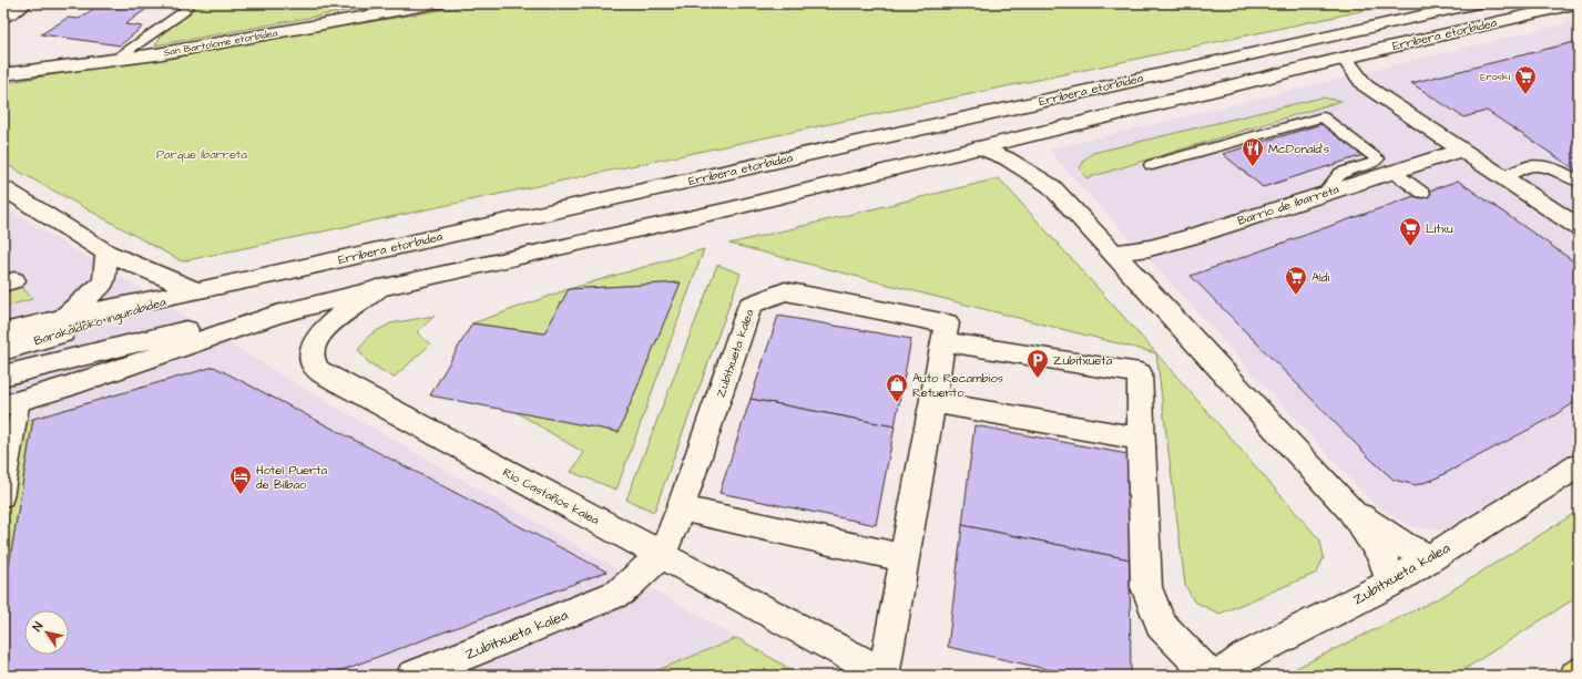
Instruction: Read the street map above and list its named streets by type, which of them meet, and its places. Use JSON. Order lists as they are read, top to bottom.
{
  "streets": {
    "street": [
      "Erribera etorbidea",
      "San Bartolome etorbidea",
      "Barrio de Ibarreta",
      "Barakaldoko ingurabidea",
      "Zubitxueta kalea",
      "Rio Castaños kalea"
    ]
  },
  "crossings": [
    ["Erribera etorbidea", "Barakaldoko ingurabidea"],
    ["Erribera etorbidea", "Rio Castaños kalea"],
    ["Zubitxueta kalea", "Rio Castaños kalea"]
  ],
  "parks": ["Parque Ibarreta"],
  "places": {
    "supermarket": ["Eroski", "Litxu", "Aldi"],
    "restaurant": ["McDonald's"],
    "parking": ["Zubitxueta"],
    "shop": ["Auto Recambios Retuerto"],
    "hotel": ["Hotel Puerta de Bilbao"]
  },
  "north": "top left"
}
